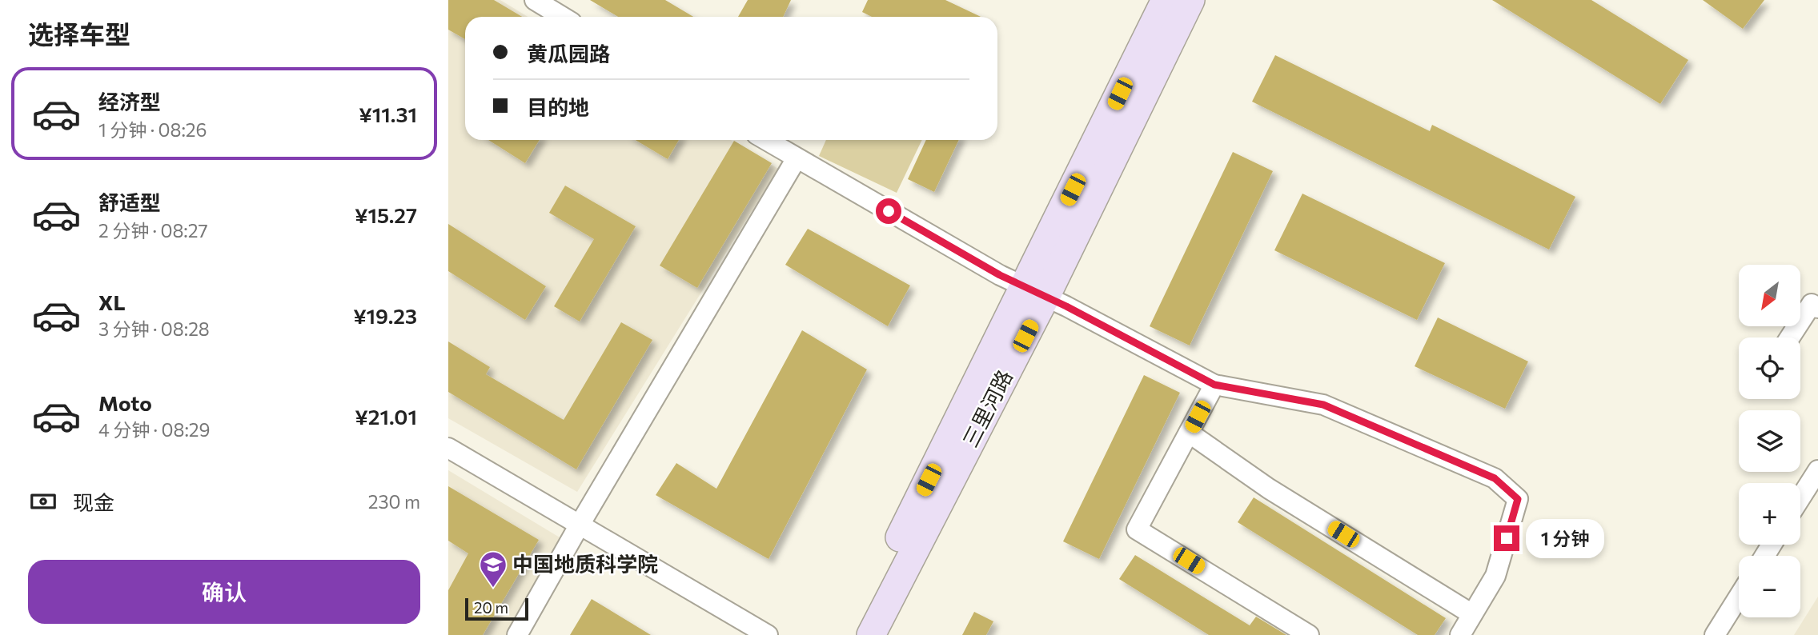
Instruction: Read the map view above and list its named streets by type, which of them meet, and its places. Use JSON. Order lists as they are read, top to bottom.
{
  "streets": {
    "main road": ["三里河路"]
  },
  "places": {
    "school or university": ["中国地质科学院"]
  },
  "scale_bar": "20 m",
  "north": "bottom left",
  "page": {
    "heading": "选择车型",
    "banner": ["黄瓜园路", "目的地"],
    "list": [
      {
        "name": "经济型",
        "note": "1 分钟 · 08:26",
        "value": "¥11.31"
      },
      {
        "name": "舒适型",
        "note": "2 分钟 · 08:27",
        "value": "¥15.27"
      },
      {
        "name": "XL",
        "note": "3 分钟 · 08:28",
        "value": "¥19.23"
      },
      {
        "name": "Moto",
        "note": "4 分钟 · 08:29",
        "value": "¥21.01"
      }
    ],
    "map_buttons": ["+", "−"],
    "pay": ["现金", "230 m"],
    "bubble": "1 分钟",
    "buttons": "确认",
    "scale": "20 m"
  }
}
